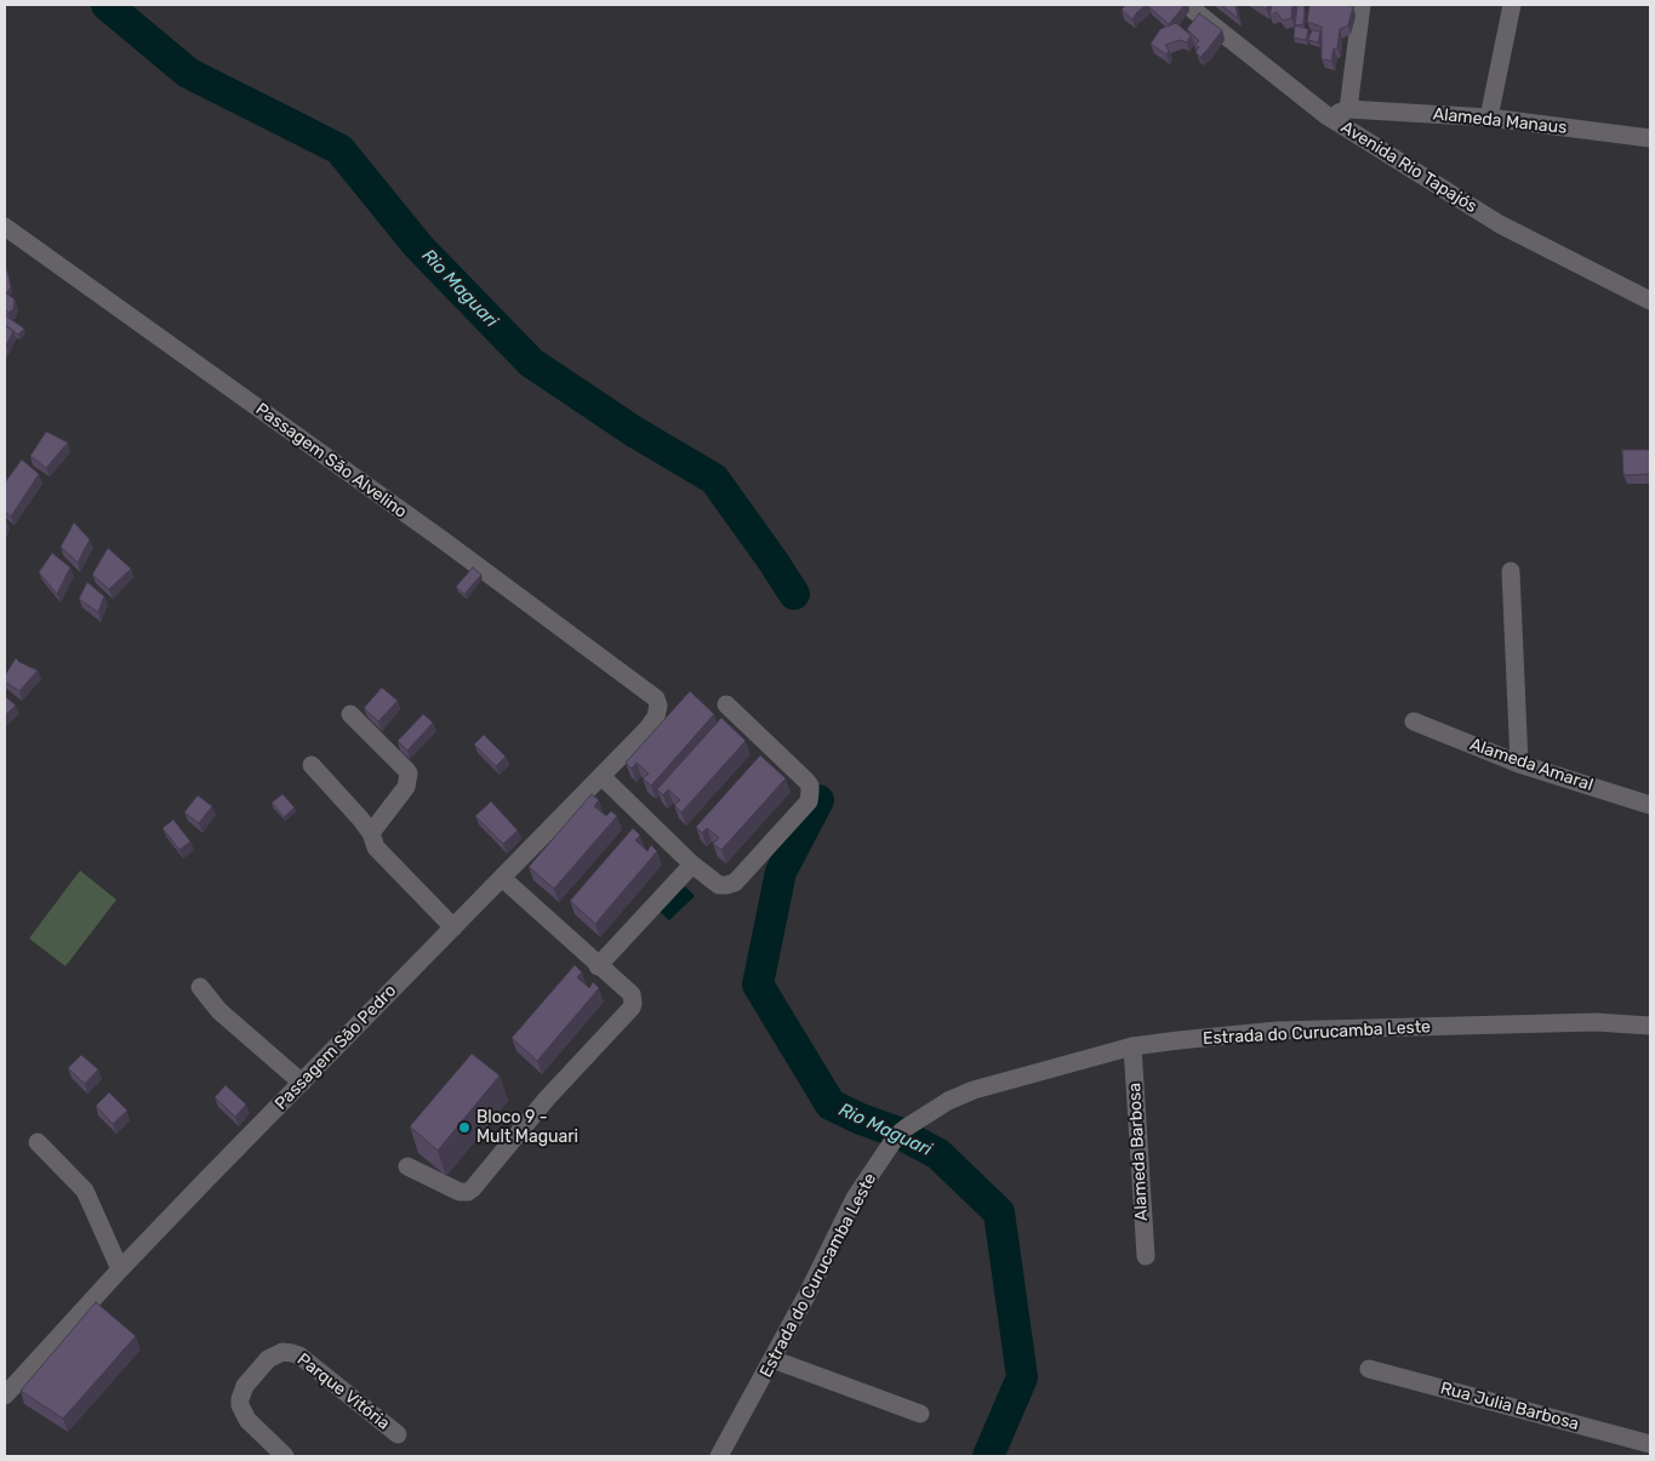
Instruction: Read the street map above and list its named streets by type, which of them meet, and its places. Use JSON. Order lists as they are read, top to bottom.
{
  "streets": {
    "street": [
      "Alameda Manaus",
      "Avenida Rio Tapajós",
      "Passagem São Alvelino",
      "Alameda Amaral",
      "Estrada do Curucamba Leste",
      "Passagem São Pedro",
      "Alameda Barbosa",
      "Parque Vitória",
      "Rua Julia Barbosa"
    ]
  },
  "crossings": [
    ["Passagem São Alvelino", "Passagem São Pedro"],
    ["Estrada do Curucamba Leste", "Alameda Barbosa"]
  ],
  "water": ["Rio Maguari"],
  "places": ["Bloco 9 - Mult Maguari"]
}
